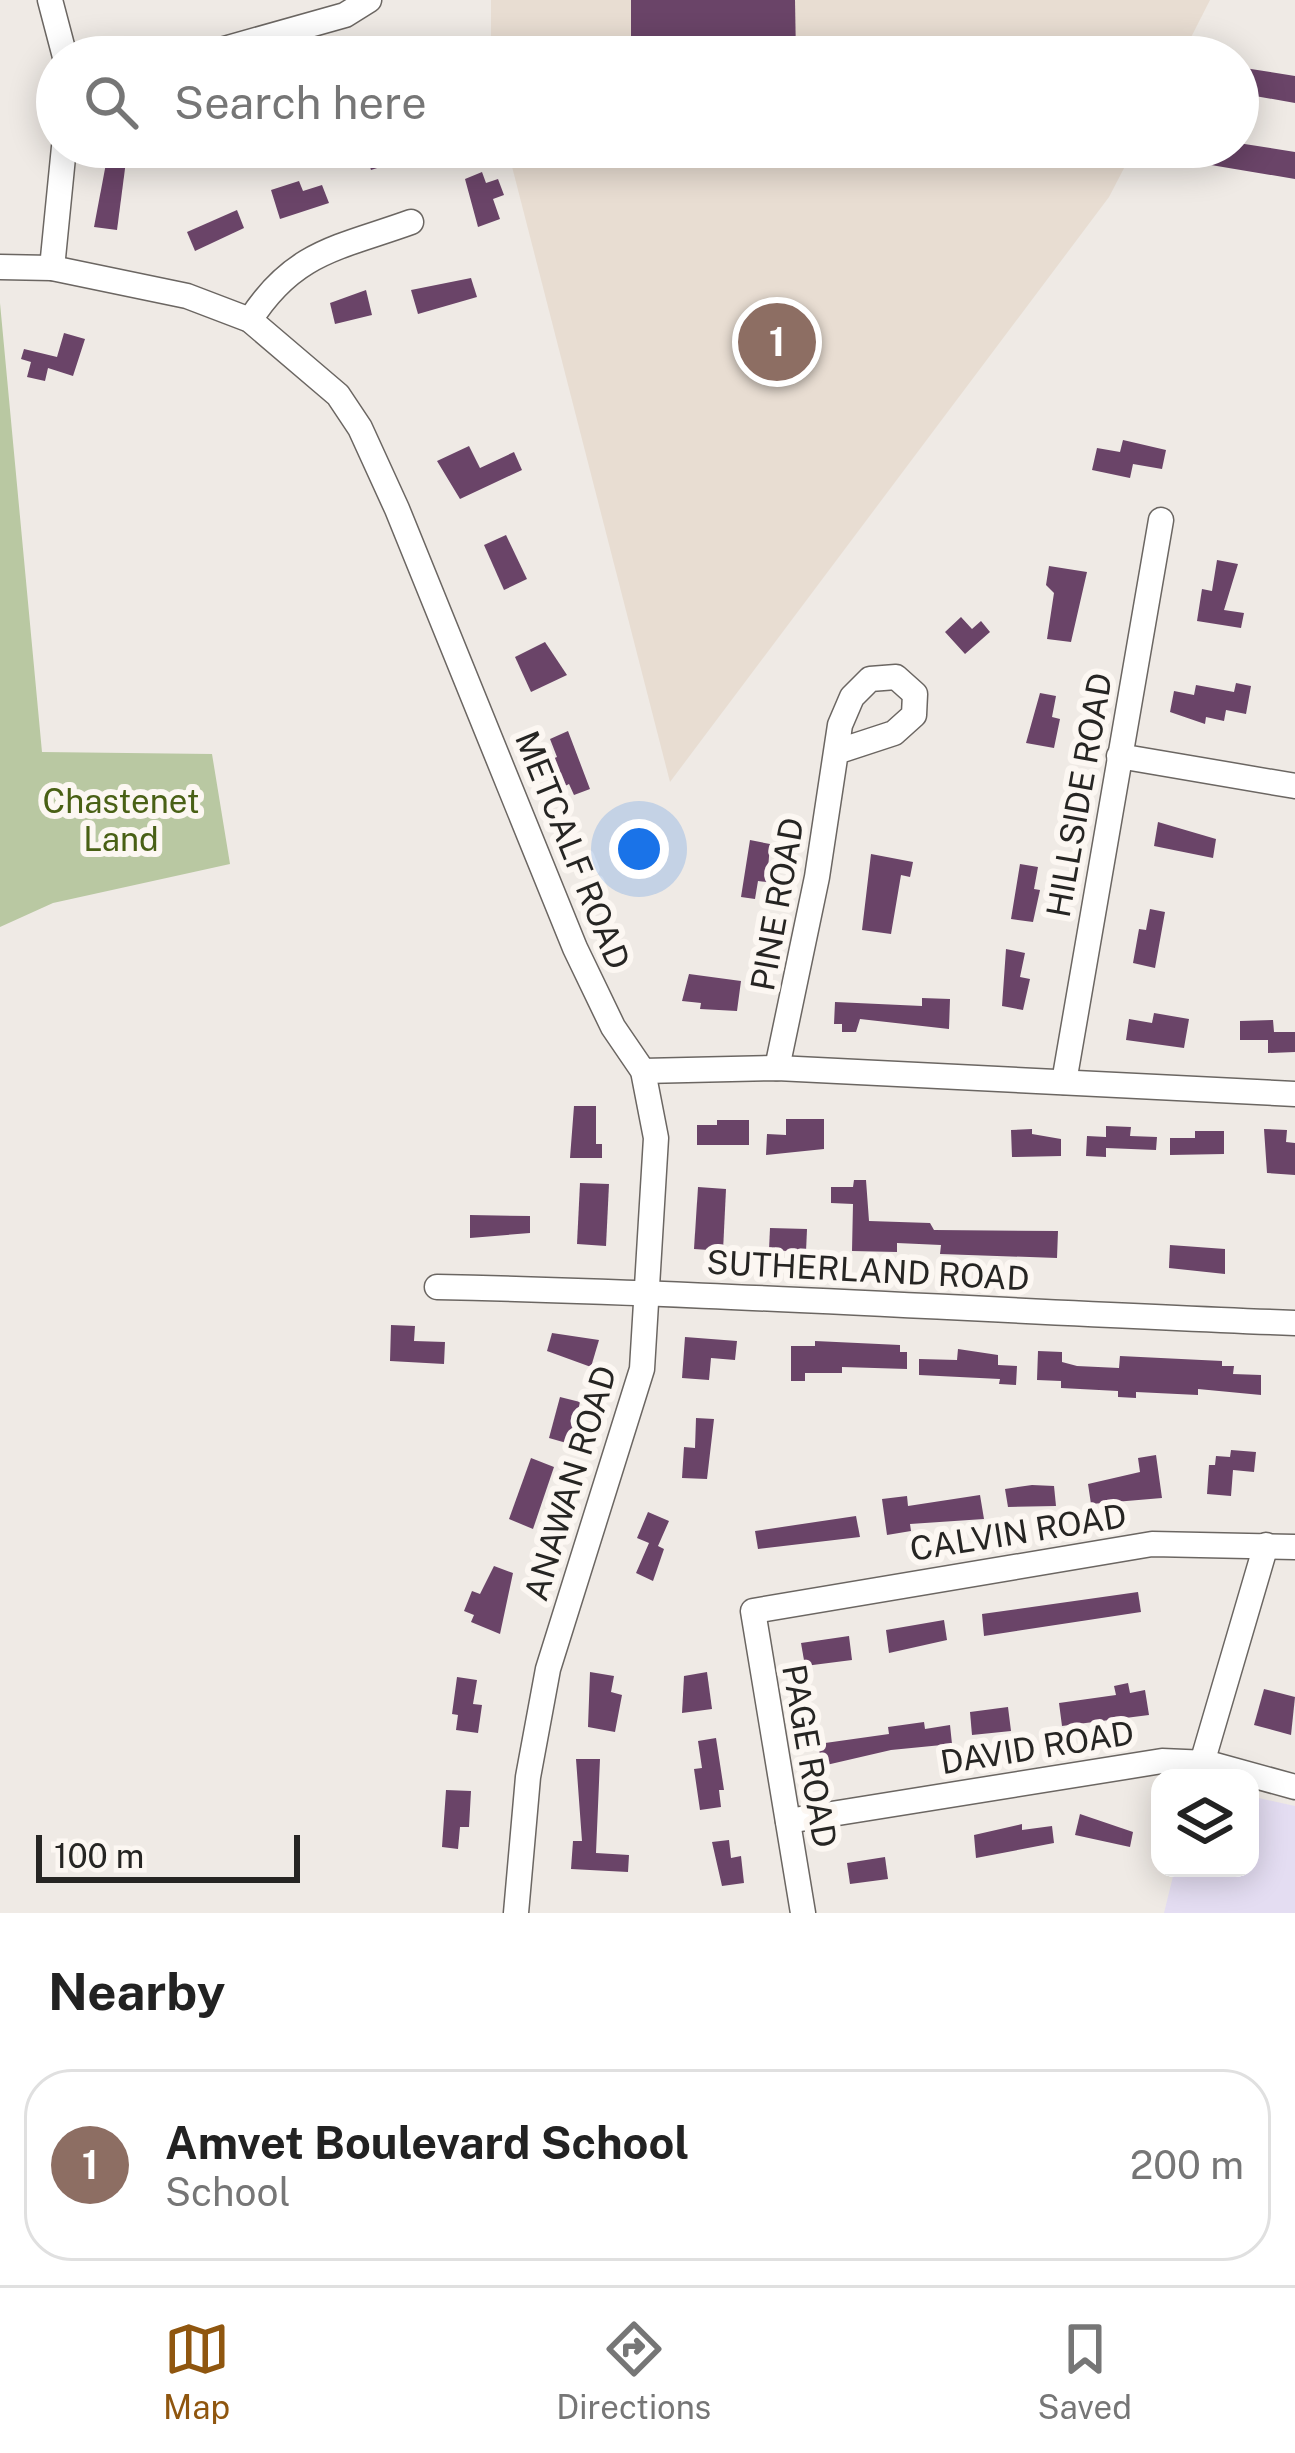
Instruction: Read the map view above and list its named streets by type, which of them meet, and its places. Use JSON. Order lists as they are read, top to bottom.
{
  "streets": {
    "street": [
      "HILLSIDE ROAD",
      "METCALF ROAD",
      "PINE ROAD",
      "SUTHERLAND ROAD",
      "ANAWAN ROAD",
      "CALVIN ROAD",
      "DAVID ROAD",
      "PAGE ROAD"
    ]
  },
  "crossings": [
    ["METCALF ROAD", "ANAWAN ROAD"],
    ["SUTHERLAND ROAD", "ANAWAN ROAD"],
    ["CALVIN ROAD", "PAGE ROAD"],
    ["DAVID ROAD", "PAGE ROAD"]
  ],
  "parks": ["Chastenet Land"],
  "scale_bar": "100 m",
  "page": {
    "search": "Search here",
    "pins": "1",
    "scale": "100 m",
    "heading": "Nearby",
    "list": [
      {
        "mark": "1",
        "name": "Amvet Boulevard School",
        "note": "School",
        "value": "200 m"
      }
    ],
    "nav": ["Map", "Directions", "Saved"]
  }
}
